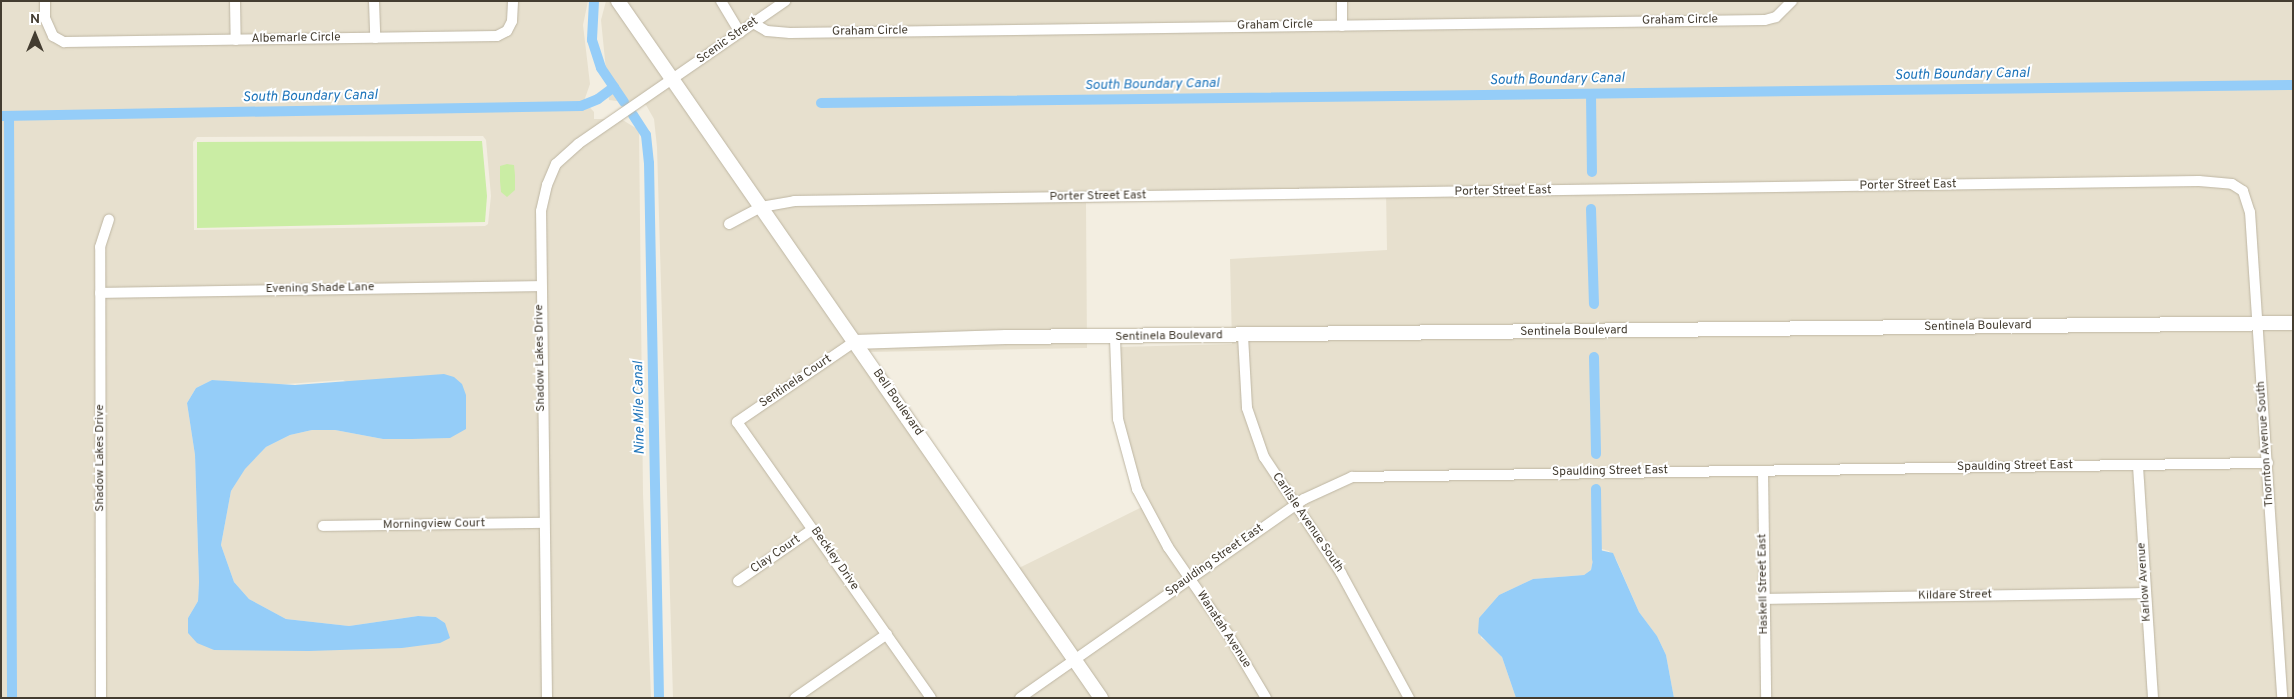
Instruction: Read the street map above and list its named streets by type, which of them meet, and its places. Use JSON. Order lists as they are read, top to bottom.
{
  "streets": {
    "street": [
      "Graham Circle",
      "Albemarle Circle",
      "Scenic Street",
      "Porter Street East",
      "Evening Shade Lane",
      "Sentinela Boulevard",
      "Shadow Lakes Drive",
      "Sentinela Court",
      "Bell Boulevard",
      "Thornton Avenue South",
      "Spaulding Street East",
      "Carlisle Avenue South",
      "Morningview Court",
      "Clay Court",
      "Beckley Drive",
      "Karlow Avenue",
      "Haskell Street East",
      "Kildare Street",
      "Wanatah Avenue"
    ]
  },
  "crossings": [
    ["Graham Circle", "Scenic Street"],
    ["Scenic Street", "Shadow Lakes Drive"],
    ["Scenic Street", "Bell Boulevard"],
    ["Porter Street East", "Bell Boulevard"],
    ["Porter Street East", "Thornton Avenue South"],
    ["Evening Shade Lane", "Shadow Lakes Drive"],
    ["Sentinela Boulevard", "Sentinela Court"],
    ["Sentinela Boulevard", "Bell Boulevard"],
    ["Sentinela Boulevard", "Thornton Avenue South"],
    ["Sentinela Boulevard", "Carlisle Avenue South"],
    ["Sentinela Boulevard", "Wanatah Avenue"],
    ["Shadow Lakes Drive", "Bell Boulevard"],
    ["Shadow Lakes Drive", "Morningview Court"],
    ["Sentinela Court", "Bell Boulevard"],
    ["Sentinela Court", "Beckley Drive"],
    ["Bell Boulevard", "Spaulding Street East"],
    ["Thornton Avenue South", "Spaulding Street East"],
    ["Spaulding Street East", "Carlisle Avenue South"],
    ["Spaulding Street East", "Karlow Avenue"],
    ["Spaulding Street East", "Haskell Street East"],
    ["Spaulding Street East", "Wanatah Avenue"],
    ["Clay Court", "Beckley Drive"],
    ["Karlow Avenue", "Kildare Street"],
    ["Haskell Street East", "Kildare Street"]
  ],
  "water": ["South Boundary Canal", "Nine Mile Canal"],
  "north": "top"
}
